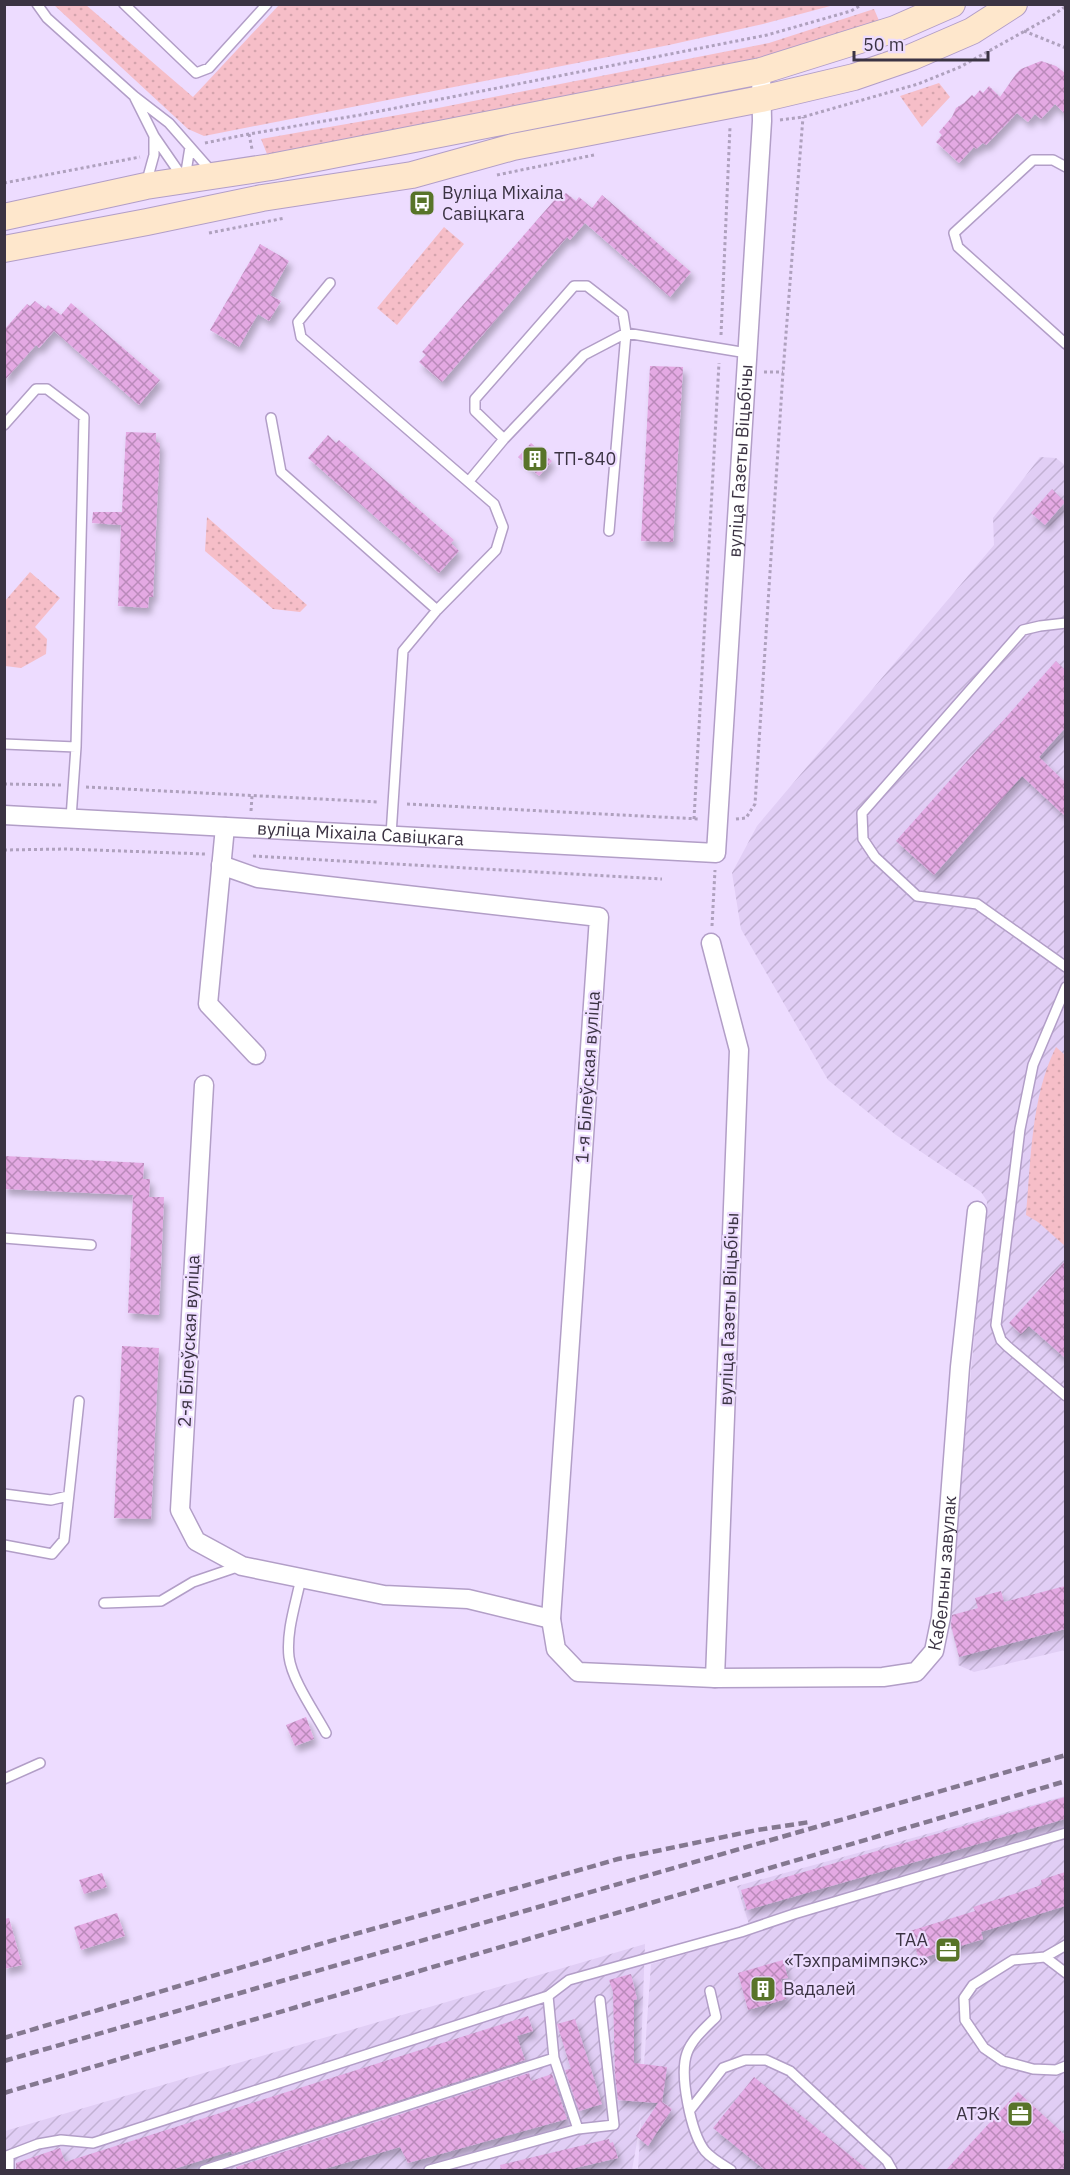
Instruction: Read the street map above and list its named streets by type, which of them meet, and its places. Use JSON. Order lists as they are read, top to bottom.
{
  "streets": {
    "street": [
      "вуліца Газеты Віцьбічы",
      "вуліца Міхаіла Савіцкага",
      "1-я Білеўская вуліца",
      "2-я Білеўская вуліца",
      "Кабельны завулак"
    ]
  },
  "crossings": [
    ["вуліца Газеты Віцьбічы", "вуліца Міхаіла Савіцкага"],
    ["вуліца Газеты Віцьбічы", "Кабельны завулак"],
    ["1-я Білеўская вуліца", "2-я Білеўская вуліца"],
    ["1-я Білеўская вуліца", "Кабельны завулак"],
    ["2-я Білеўская вуліца", "Кабельны завулак"]
  ],
  "places": {
    "bus stop": ["Вуліца Міхаіла Савіцкага"],
    "building": ["ТП-840", "Вадалей"],
    "office": ["ТАА «Тэхпрамімпэкс»", "АТЭК"]
  },
  "scale_bar": "50 m"
}
